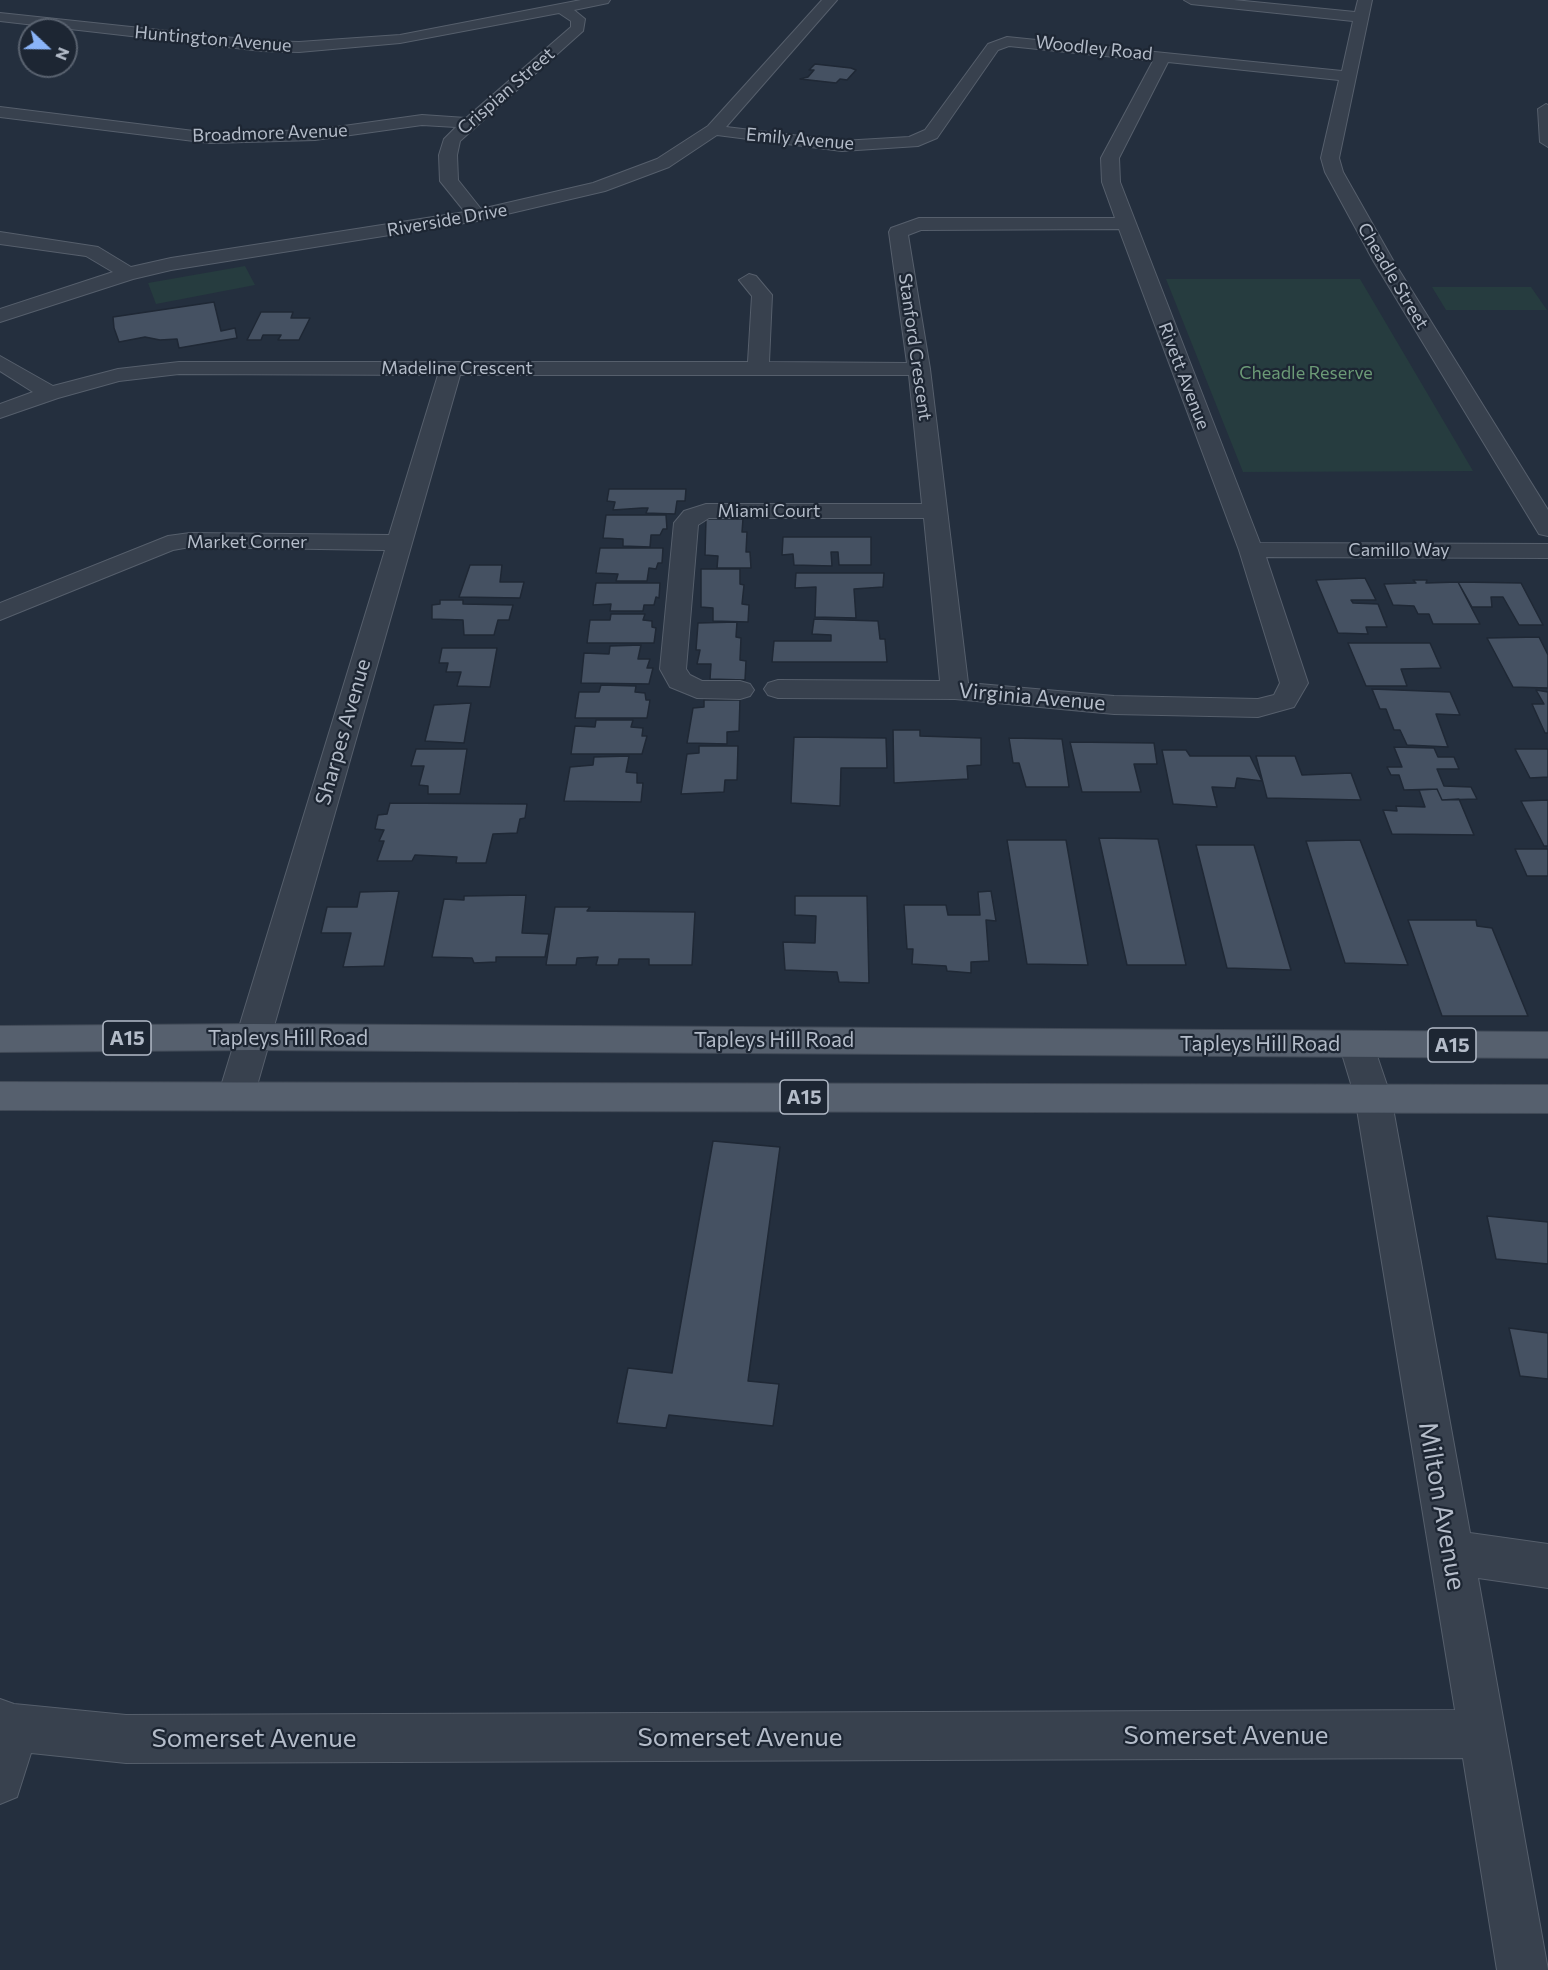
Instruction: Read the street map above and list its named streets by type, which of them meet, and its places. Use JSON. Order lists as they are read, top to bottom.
{
  "streets": {
    "main road": ["A15", "Tapleys Hill Road"],
    "street": [
      "Huntington Avenue",
      "Woodley Road",
      "Crispian Street",
      "Broadmore Avenue",
      "Emily Avenue",
      "Riverside Drive",
      "Cheadle Street",
      "Stanford Crescent",
      "Madeline Crescent",
      "Rivett Avenue",
      "Miami Court",
      "Market Corner",
      "Camillo Way",
      "Virginia Avenue",
      "Sharpes Avenue",
      "Milton Avenue",
      "Somerset Avenue"
    ]
  },
  "crossings": [
    ["Huntington Avenue", "Crispian Street"],
    ["Woodley Road", "Emily Avenue"],
    ["Woodley Road", "Cheadle Street"],
    ["Woodley Road", "Rivett Avenue"],
    ["Crispian Street", "Broadmore Avenue"],
    ["Crispian Street", "Riverside Drive"],
    ["Emily Avenue", "Riverside Drive"],
    ["Stanford Crescent", "Madeline Crescent"],
    ["Stanford Crescent", "Rivett Avenue"],
    ["Stanford Crescent", "Miami Court"],
    ["Stanford Crescent", "Virginia Avenue"],
    ["Madeline Crescent", "Sharpes Avenue"],
    ["Rivett Avenue", "Camillo Way"],
    ["Rivett Avenue", "Virginia Avenue"],
    ["Market Corner", "Sharpes Avenue"],
    ["Sharpes Avenue", "A15"],
    ["Sharpes Avenue", "Tapleys Hill Road"],
    ["A15", "Milton Avenue"],
    ["Tapleys Hill Road", "Milton Avenue"],
    ["Milton Avenue", "Somerset Avenue"]
  ],
  "parks": ["Cheadle Reserve"],
  "north": "right"
}
